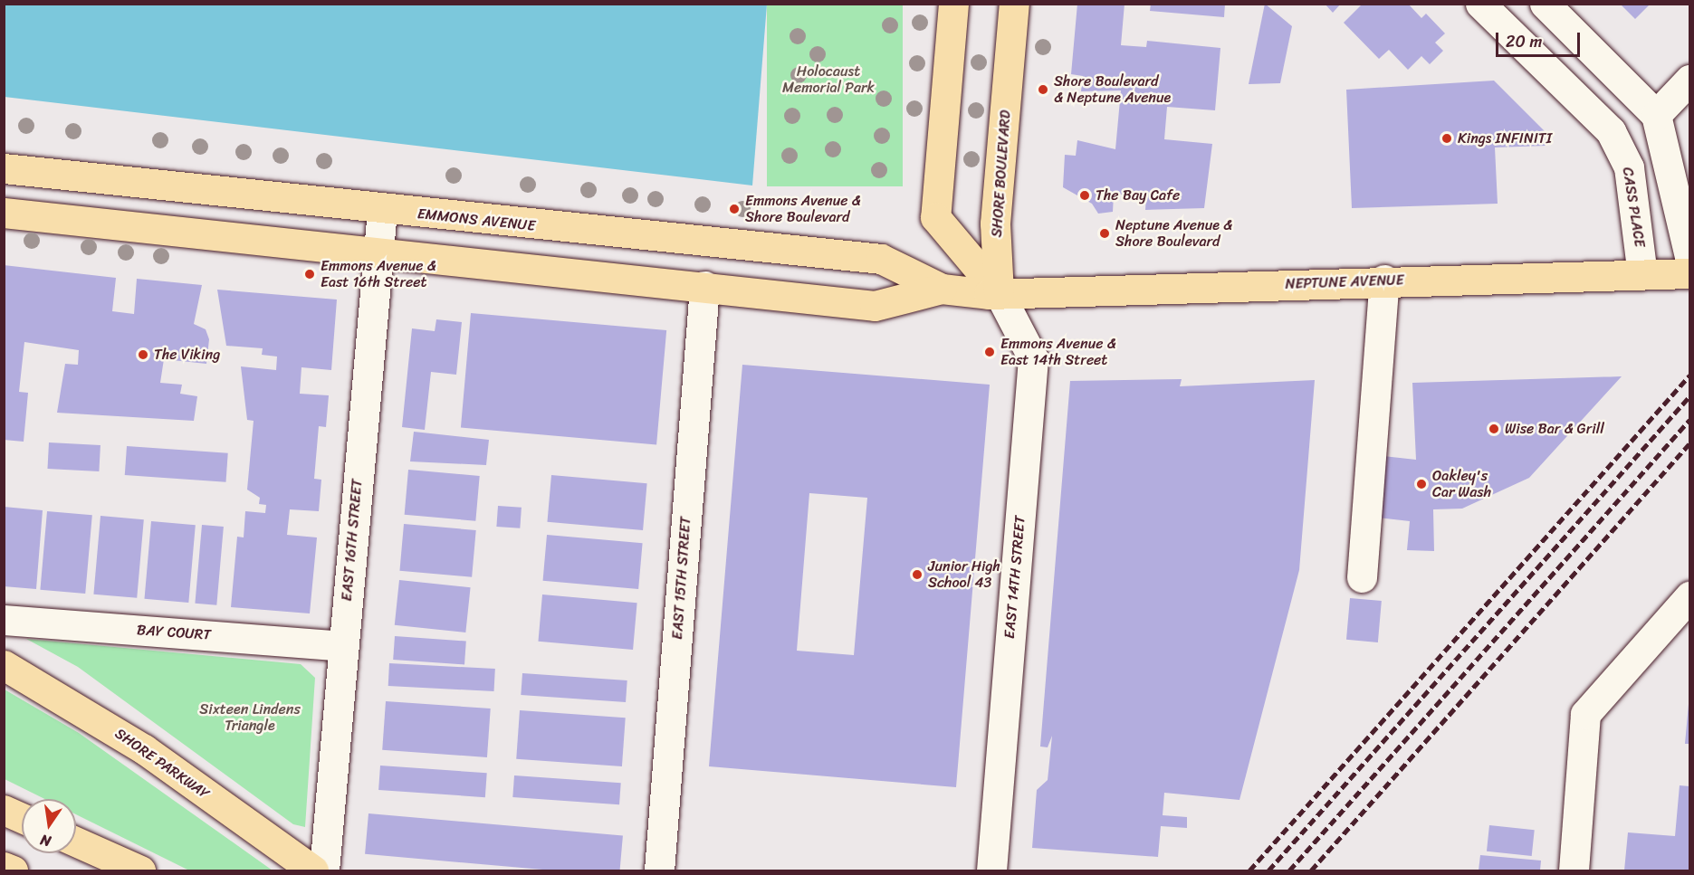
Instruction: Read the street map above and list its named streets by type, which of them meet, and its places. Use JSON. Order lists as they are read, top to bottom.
{
  "streets": {
    "main road": [
      "SHORE BOULEVARD",
      "EMMONS AVENUE",
      "NEPTUNE AVENUE",
      "SHORE PARKWAY"
    ],
    "street": [
      "CASS PLACE",
      "EAST 16TH STREET",
      "EAST 14TH STREET",
      "EAST 15TH STREET",
      "BAY COURT"
    ]
  },
  "crossings": [
    ["SHORE BOULEVARD", "EMMONS AVENUE"],
    ["SHORE BOULEVARD", "NEPTUNE AVENUE"],
    ["SHORE BOULEVARD", "EAST 14TH STREET"],
    ["CASS PLACE", "NEPTUNE AVENUE"],
    ["EMMONS AVENUE", "NEPTUNE AVENUE"],
    ["EMMONS AVENUE", "EAST 16TH STREET"],
    ["EMMONS AVENUE", "EAST 14TH STREET"],
    ["EMMONS AVENUE", "EAST 15TH STREET"],
    ["NEPTUNE AVENUE", "EAST 14TH STREET"],
    ["EAST 16TH STREET", "BAY COURT"]
  ],
  "parks": ["Holocaust Memorial Park", "Sixteen Lindens Triangle"],
  "places": [
    "Shore Boulevard & Neptune Avenue",
    "Kings INFINITI",
    "The Bay Cafe",
    "Emmons Avenue & Shore Boulevard",
    "Neptune Avenue & Shore Boulevard",
    "Emmons Avenue & East 16th Street",
    "Emmons Avenue & East 14th Street",
    "The Viking",
    "Wise Bar & Grill",
    "Oakley's Car Wash",
    "Junior High School 43"
  ],
  "scale_bar": "20 m",
  "north": "bottom"
}
